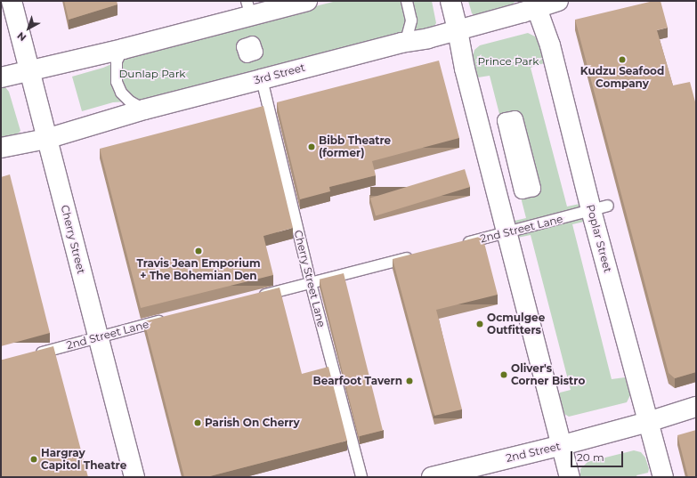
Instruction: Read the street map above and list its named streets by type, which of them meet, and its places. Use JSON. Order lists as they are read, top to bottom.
{
  "streets": {
    "street": [
      "3rd Street",
      "Poplar Street",
      "Cherry Street",
      "2nd Street"
    ],
    "lane": ["2nd Street Lane", "Cherry Street Lane"]
  },
  "crossings": [
    ["3rd Street", "Poplar Street"],
    ["3rd Street", "Cherry Street"],
    ["3rd Street", "Cherry Street Lane"],
    ["2nd Street Lane", "Poplar Street"],
    ["2nd Street Lane", "Cherry Street"],
    ["Poplar Street", "2nd Street"]
  ],
  "parks": ["Prince Park", "Dunlap Park"],
  "places": [
    "Kudzu Seafood Company",
    "Bibb Theatre (former)",
    "Travis Jean Emporium + The Bohemian Den",
    "Ocmulgee Outfitters",
    "Oliver's Corner Bistro",
    "Bearfoot Tavern",
    "Parish On Cherry",
    "Hargray Capitol Theatre"
  ],
  "scale_bar": "20 m",
  "north": "bottom left"
}
